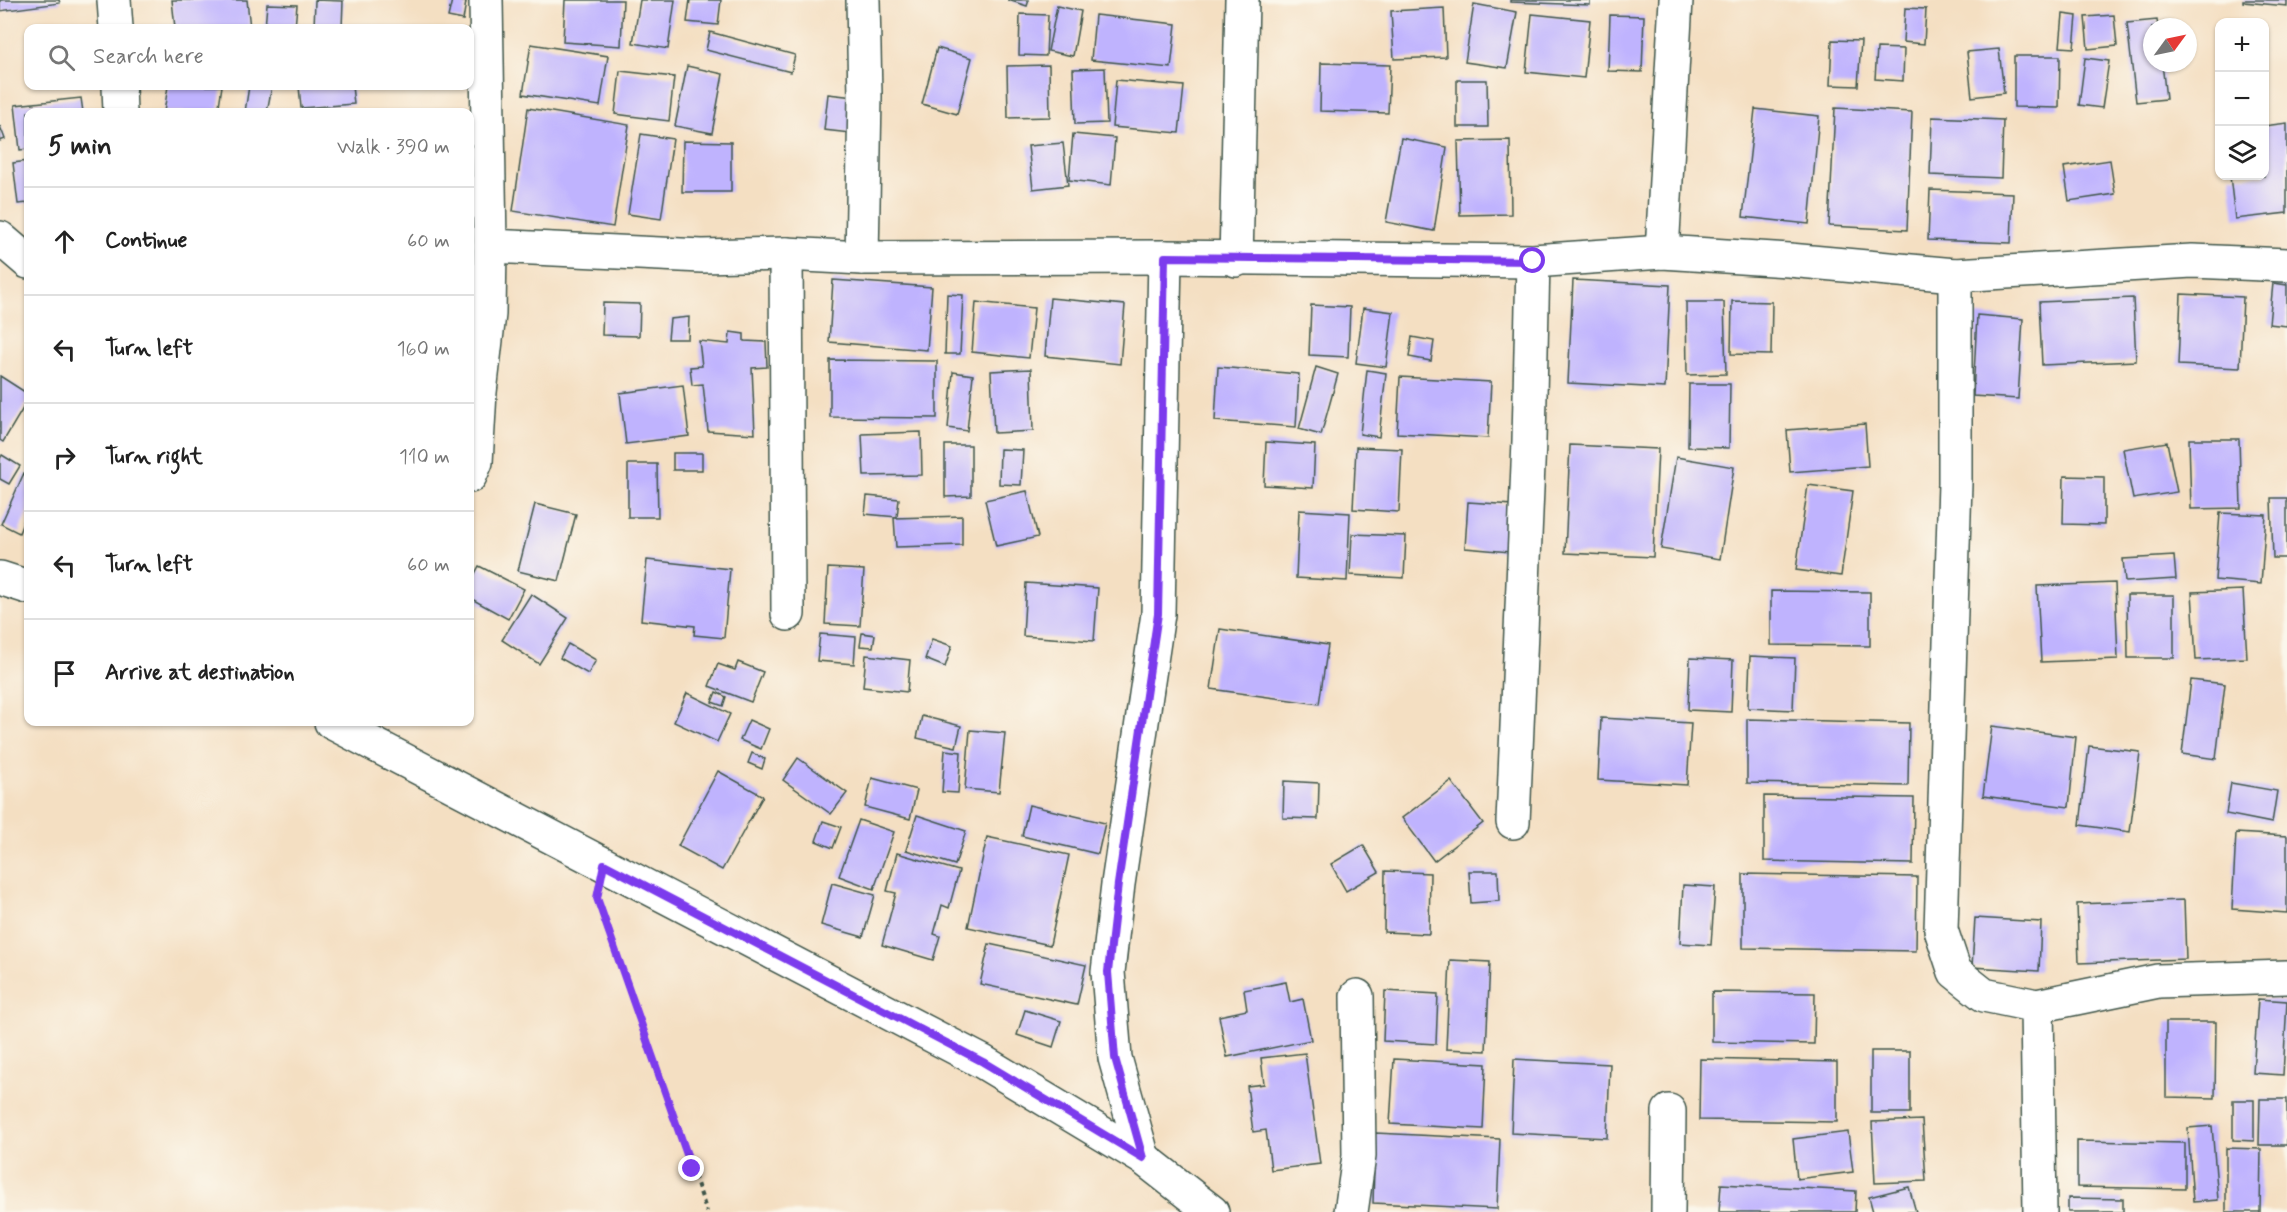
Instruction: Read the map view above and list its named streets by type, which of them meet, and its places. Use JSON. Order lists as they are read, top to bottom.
{
  "north": "top right",
  "page": {
    "map_buttons": ["+", "−"],
    "search": "Search here",
    "heading": ["5 min", "Walk · 390 m"],
    "list": [
      ["Continue", "60 m"],
      ["Turn left", "160 m"],
      ["Turn right", "110 m"],
      ["Turn left", "60 m"],
      "Arrive at destination"
    ]
  }
}
